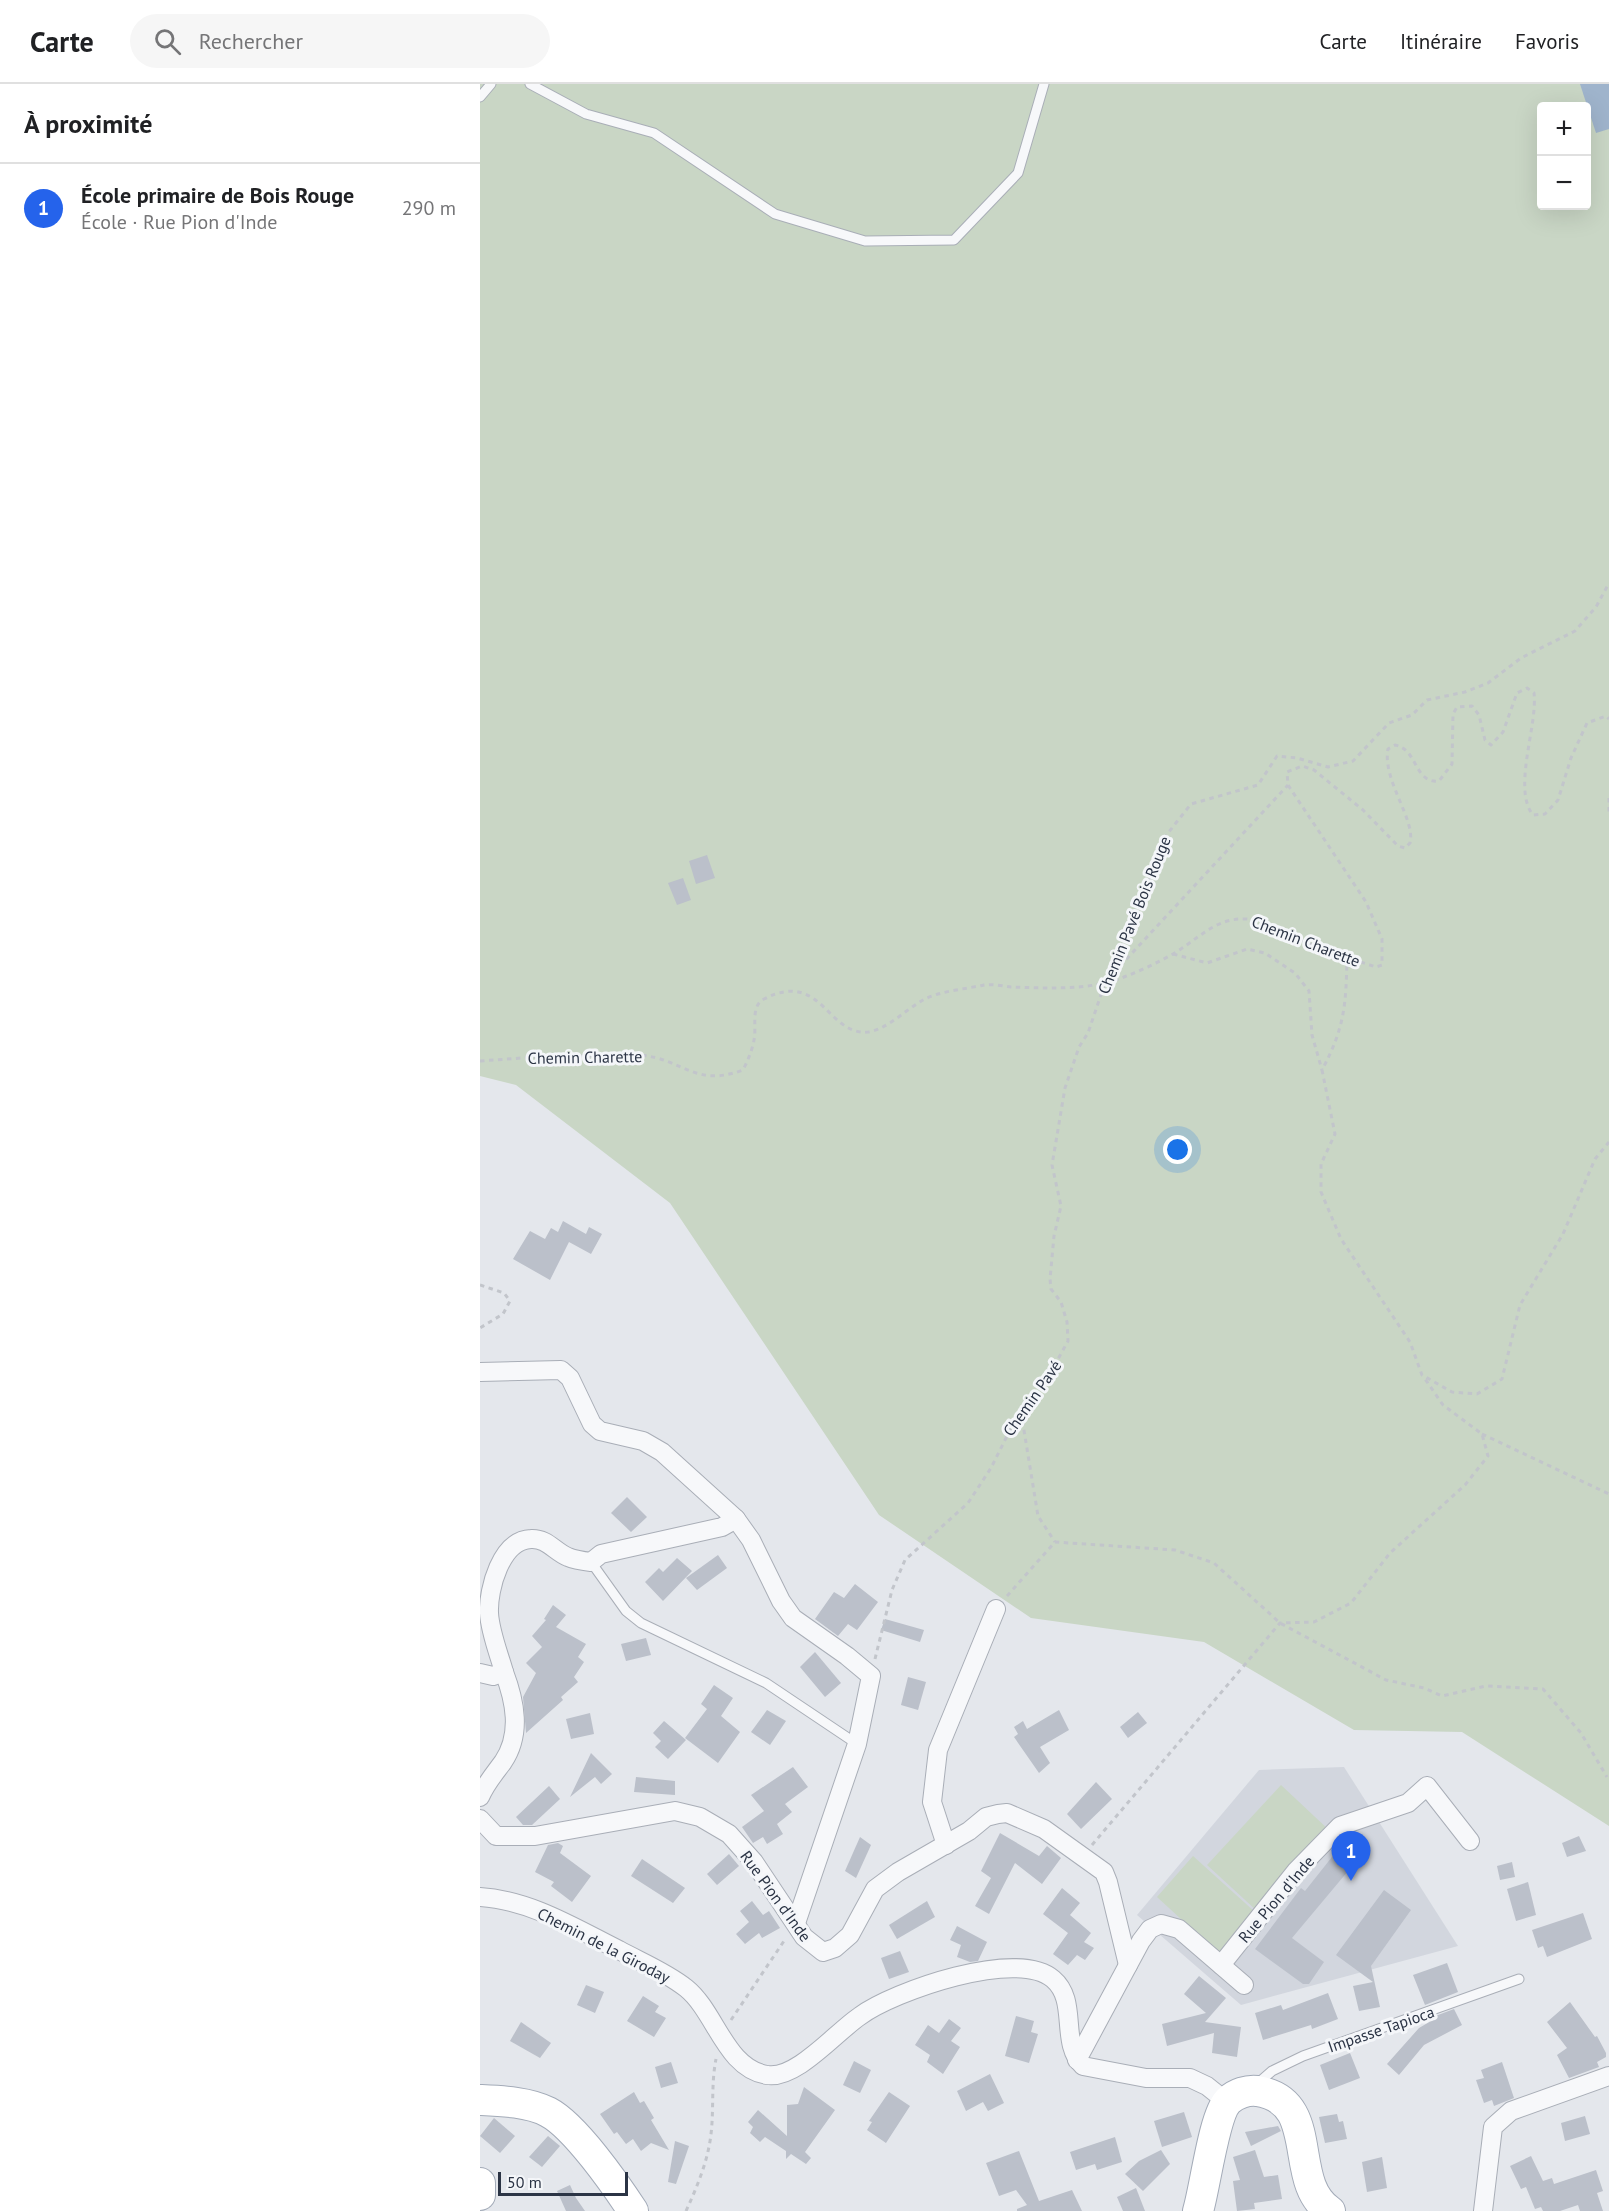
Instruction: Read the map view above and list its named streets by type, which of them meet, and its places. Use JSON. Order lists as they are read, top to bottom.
{
  "streets": {
    "street": ["Rue Pion d'Inde", "Chemin de la Giroday"],
    "lane": ["Impasse Tapioca"],
    "path": ["Chemin Pavé Bois Rouge", "Chemin Charette", "Chemin Pavé"]
  },
  "crossings": [
    ["Chemin Pavé Bois Rouge", "Chemin Charette"],
    ["Chemin Pavé Bois Rouge", "Chemin Pavé"]
  ],
  "scale_bar": "50 m",
  "page": {
    "header": "Carte",
    "search": "Rechercher",
    "nav": ["Carte", "Itinéraire", "Favoris"],
    "heading": "À proximité",
    "map_buttons": ["+", "−"],
    "list": [
      {
        "mark": "1",
        "name": "École primaire de Bois Rouge",
        "note": "École · Rue Pion d'Inde",
        "value": "290 m"
      }
    ],
    "pins": "1",
    "scale": "50 m"
  }
}
